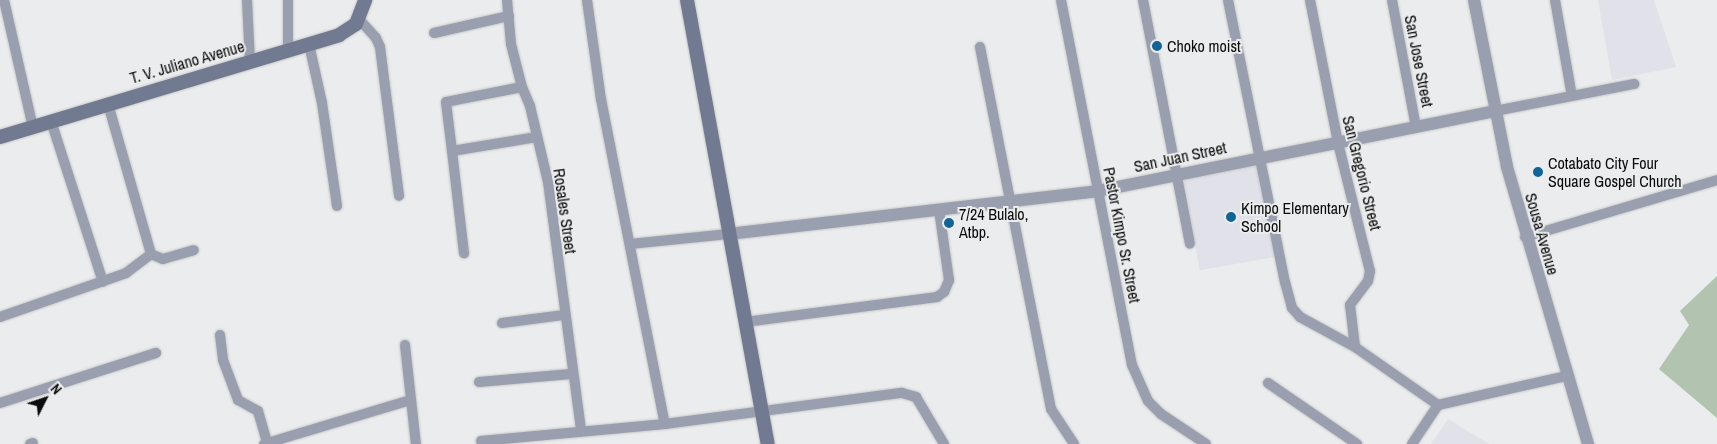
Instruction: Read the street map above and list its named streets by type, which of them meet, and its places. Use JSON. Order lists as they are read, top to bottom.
{
  "streets": {
    "main road": ["T. V. Juliano Avenue"],
    "street": [
      "San Jose Street",
      "San Juan Street",
      "San Gregorio Street",
      "Rosales Street",
      "Sousa Avenue",
      "Pastor Kimpo Sr. Street"
    ]
  },
  "crossings": [
    ["San Jose Street", "San Juan Street"],
    ["San Juan Street", "San Gregorio Street"],
    ["San Juan Street", "Sousa Avenue"],
    ["San Juan Street", "Pastor Kimpo Sr. Street"]
  ],
  "places": [
    "Choko moist",
    "Cotabato City Four Square Gospel Church",
    "Kimpo Elementary School",
    "7/24 Bulalo, Atbp."
  ],
  "north": "top right"
}
